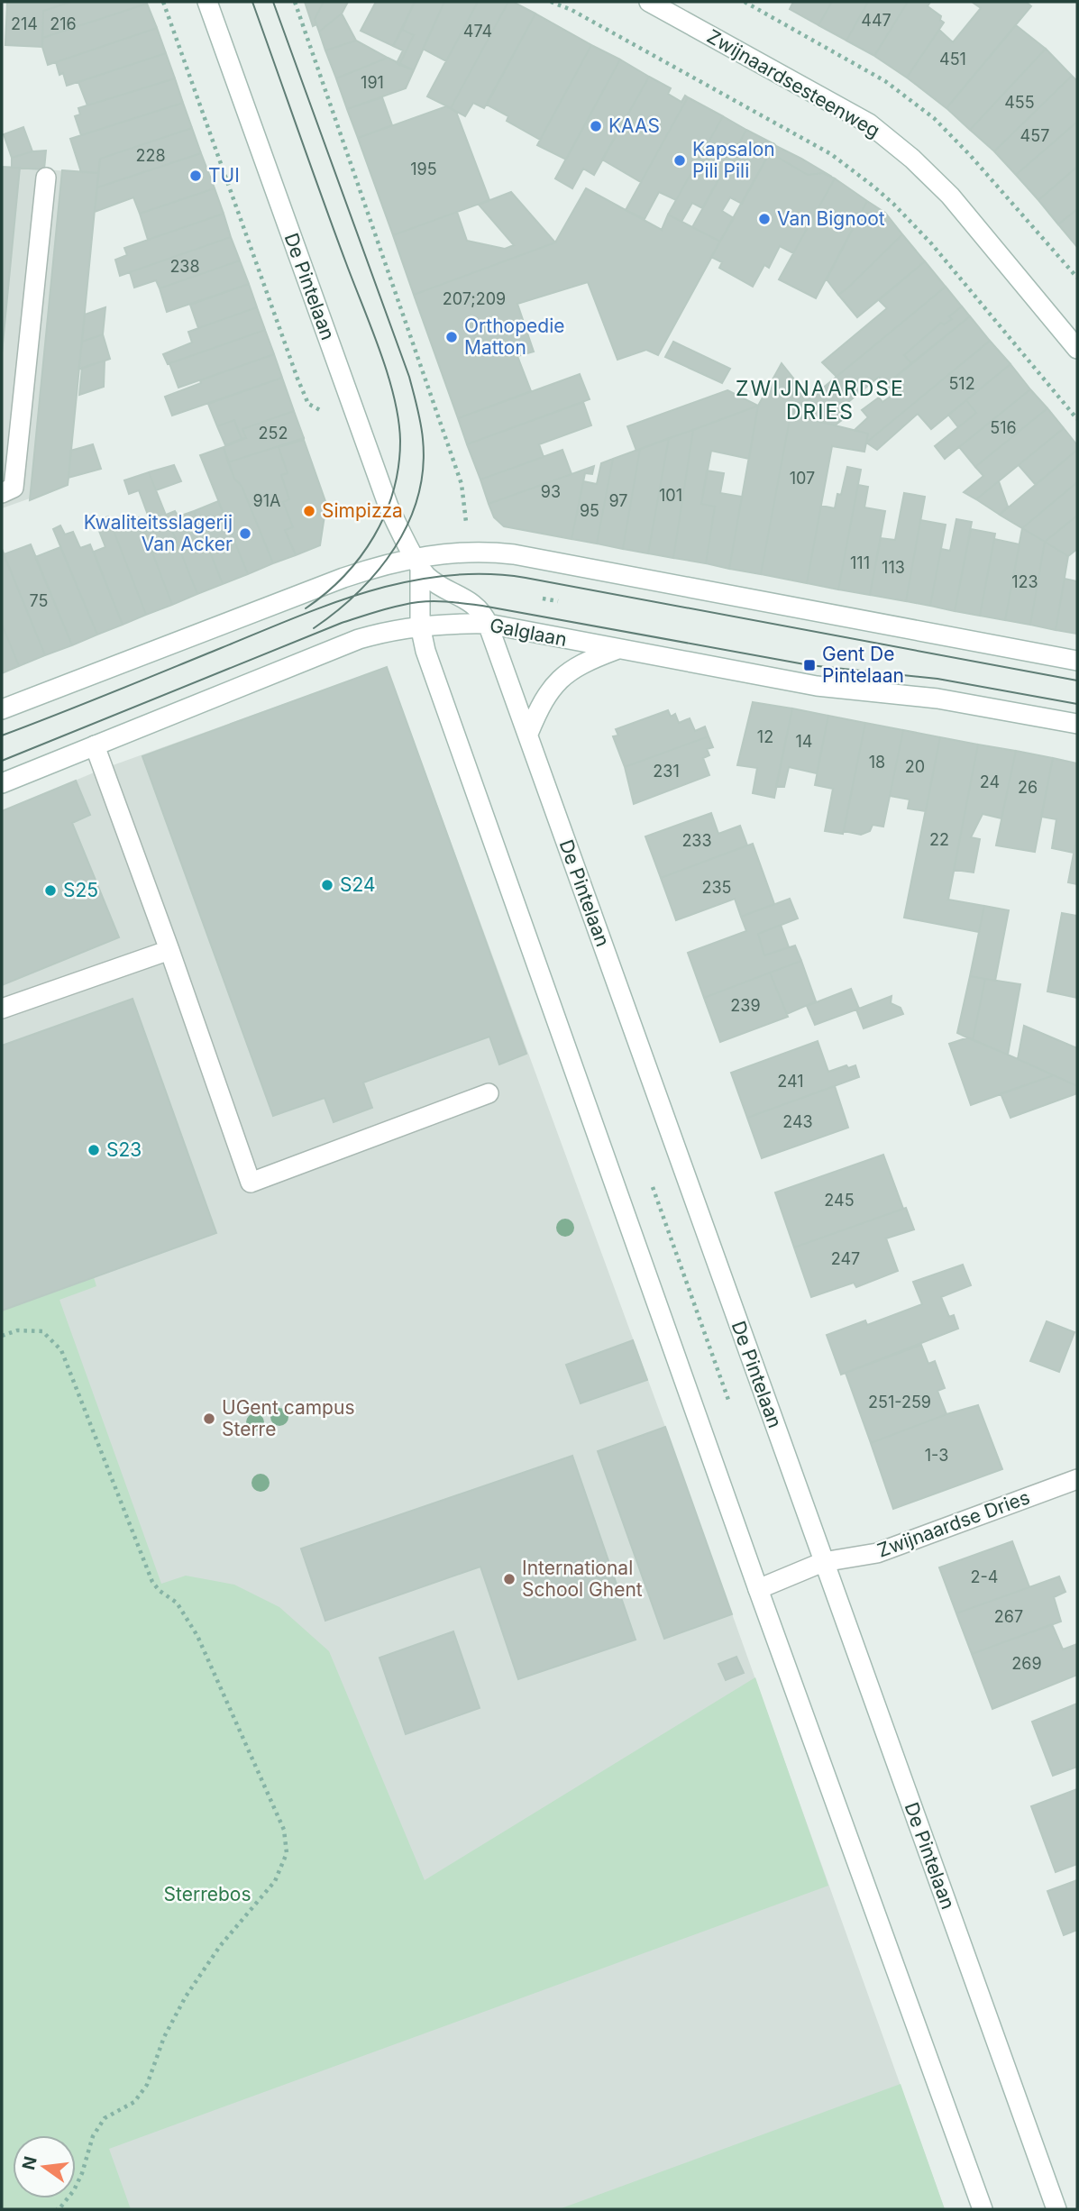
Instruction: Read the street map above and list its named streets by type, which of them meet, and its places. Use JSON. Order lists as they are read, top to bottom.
{
  "streets": {
    "street": [
      "Zwijnaardsesteenweg",
      "De Pintelaan",
      "Galglaan",
      "Zwijnaardse Dries"
    ]
  },
  "crossings": [
    ["De Pintelaan", "Galglaan"],
    ["De Pintelaan", "Zwijnaardse Dries"]
  ],
  "districts": ["ZWIJNAARDSE DRIES"],
  "parks": ["Sterrebos"],
  "places": {
    "other": [
      "KAAS",
      "Kapsalon Pili Pili",
      "TUI",
      "Van Bignoot",
      "Orthopedie Matton",
      "Simpizza",
      "Kwaliteitsslagerij Van Acker",
      "S24",
      "S25",
      "S23",
      "UGent campus Sterre",
      "International School Ghent"
    ],
    "transit": ["Gent De Pintelaan"]
  },
  "house_numbers": [
    "447",
    "214",
    "216",
    "474",
    "451",
    "191",
    "455",
    "457",
    "228",
    "195",
    "238",
    "207;209",
    "512",
    "516",
    "252",
    "107",
    "93",
    "101",
    "91A",
    "97",
    "95",
    "111",
    "113",
    "123",
    "75",
    "12",
    "14",
    "18",
    "20",
    "231",
    "24",
    "26",
    "22",
    "233",
    "235",
    "239",
    "241",
    "243",
    "245",
    "247",
    "251-259",
    "1-3",
    "2-4",
    "267",
    "269"
  ],
  "north": "left"
}
